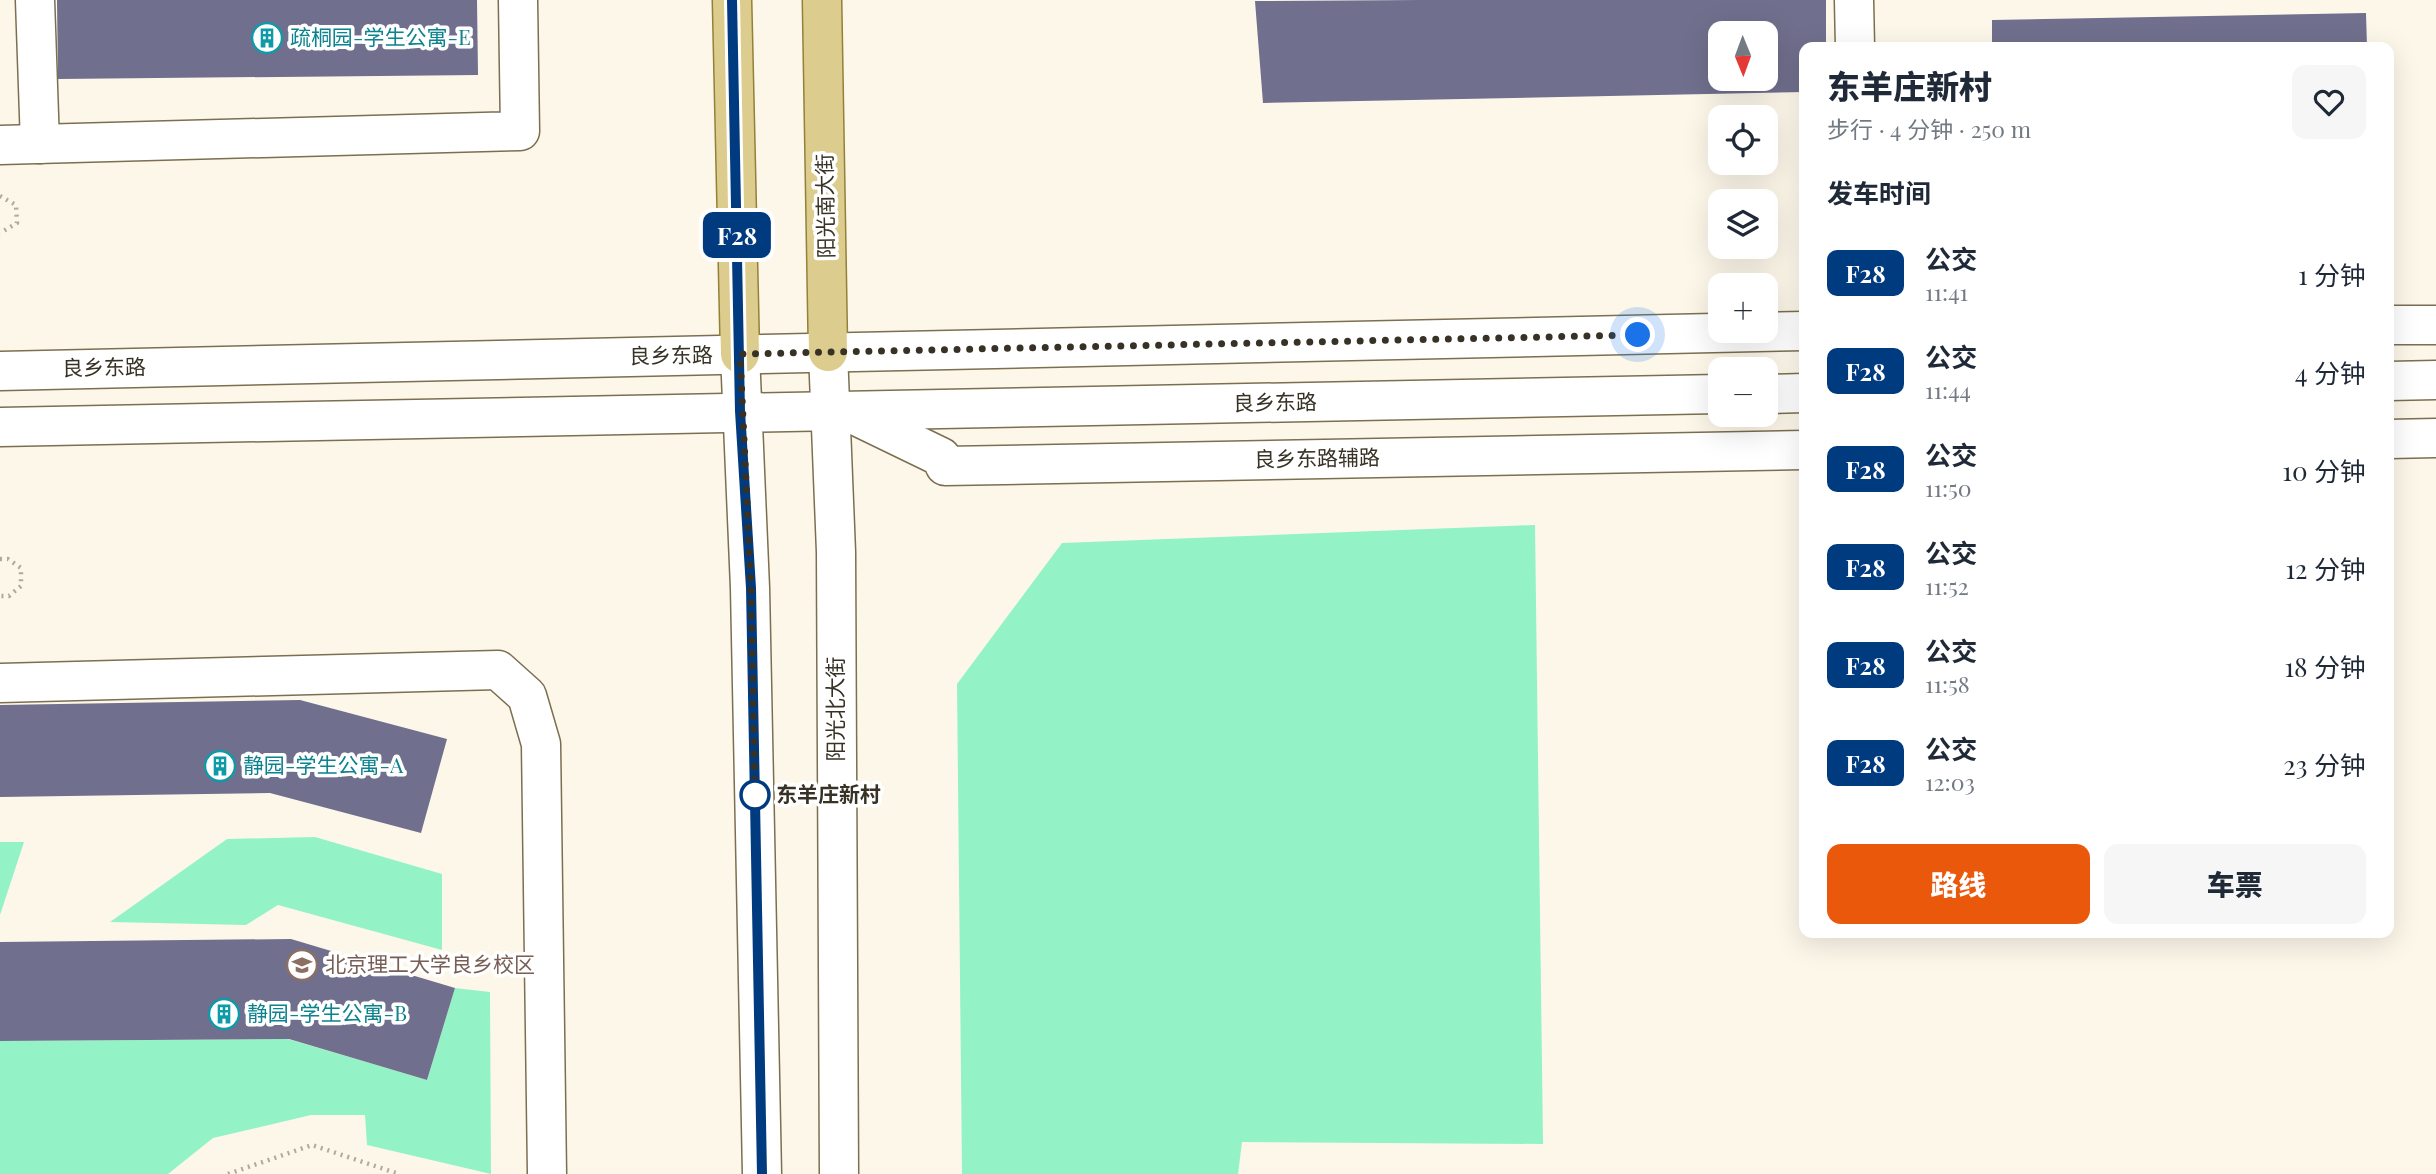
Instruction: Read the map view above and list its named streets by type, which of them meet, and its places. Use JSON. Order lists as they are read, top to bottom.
{
  "streets": {
    "main road": [
      "阳光南大街",
      "良乡东路",
      "良乡东路辅路",
      "阳光北大街"
    ]
  },
  "crossings": [
    ["阳光南大街", "良乡东路"],
    ["阳光南大街", "良乡东路辅路"],
    ["阳光南大街", "阳光北大街"],
    ["良乡东路", "良乡东路辅路"],
    ["良乡东路", "阳光北大街"],
    ["良乡东路辅路", "阳光北大街"]
  ],
  "places": {
    "building": ["疏桐园-学生公寓-E", "静园-学生公寓-A", "静园-学生公寓-B"],
    "other": ["东羊庄新村"],
    "school or university": ["北京理工大学良乡校区"]
  },
  "lines": ["bus line F28"],
  "north": "bottom",
  "page": {
    "on_map": "F28",
    "map_buttons": ["+", "−"],
    "heading": [
      ["东羊庄新村", "步行 · 4 分钟 · 250 m"],
      "发车时间"
    ],
    "list": [
      {
        "mark": "F28",
        "name": "公交",
        "note": "11:41",
        "value": "1 分钟"
      },
      {
        "mark": "F28",
        "name": "公交",
        "note": "11:44",
        "value": "4 分钟"
      },
      {
        "mark": "F28",
        "name": "公交",
        "note": "11:50",
        "value": "10 分钟"
      },
      {
        "mark": "F28",
        "name": "公交",
        "note": "11:52",
        "value": "12 分钟"
      },
      {
        "mark": "F28",
        "name": "公交",
        "note": "11:58",
        "value": "18 分钟"
      },
      {
        "mark": "F28",
        "name": "公交",
        "note": "12:03",
        "value": "23 分钟"
      }
    ],
    "buttons": ["路线", "车票"]
  }
}
